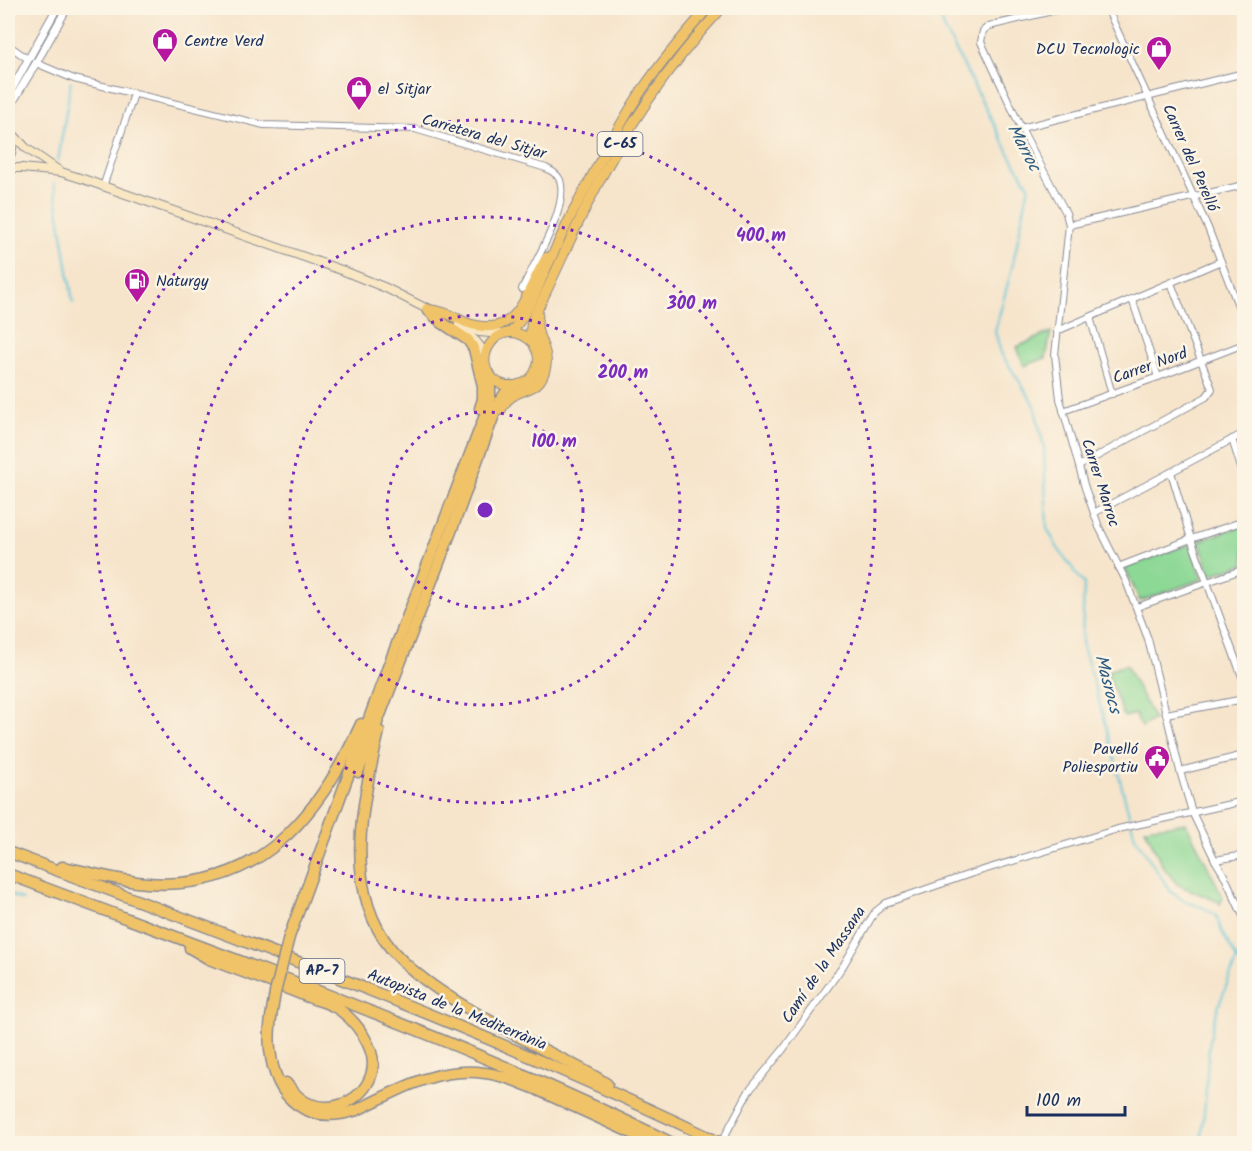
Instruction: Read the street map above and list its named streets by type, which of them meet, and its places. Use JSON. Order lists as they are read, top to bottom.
{
  "streets": {
    "highway": ["C-65", "AP-7", "Autopista de la Mediterrània"],
    "street": [
      "Carretera del Sitjar",
      "Carrer del Perelló",
      "Carrer Nord",
      "Carrer Marroc",
      "Camí de la Massana"
    ]
  },
  "crossings": [
    ["Carrer Nord", "Carrer Marroc"],
    ["Carrer Marroc", "Camí de la Massana"],
    ["Camí de la Massana", "Autopista de la Mediterrània"]
  ],
  "water": ["Marroc", "Masrocs"],
  "places": {
    "shop": ["Centre Verd", "DCU Tecnologic", "el Sitjar"],
    "fuel station": ["Naturgy"],
    "public building": ["Pavelló Poliesportiu"]
  },
  "scale_bar": "100 m",
  "rings": [
    "400 m",
    "300 m",
    "200 m",
    "100 m"
  ]
}
